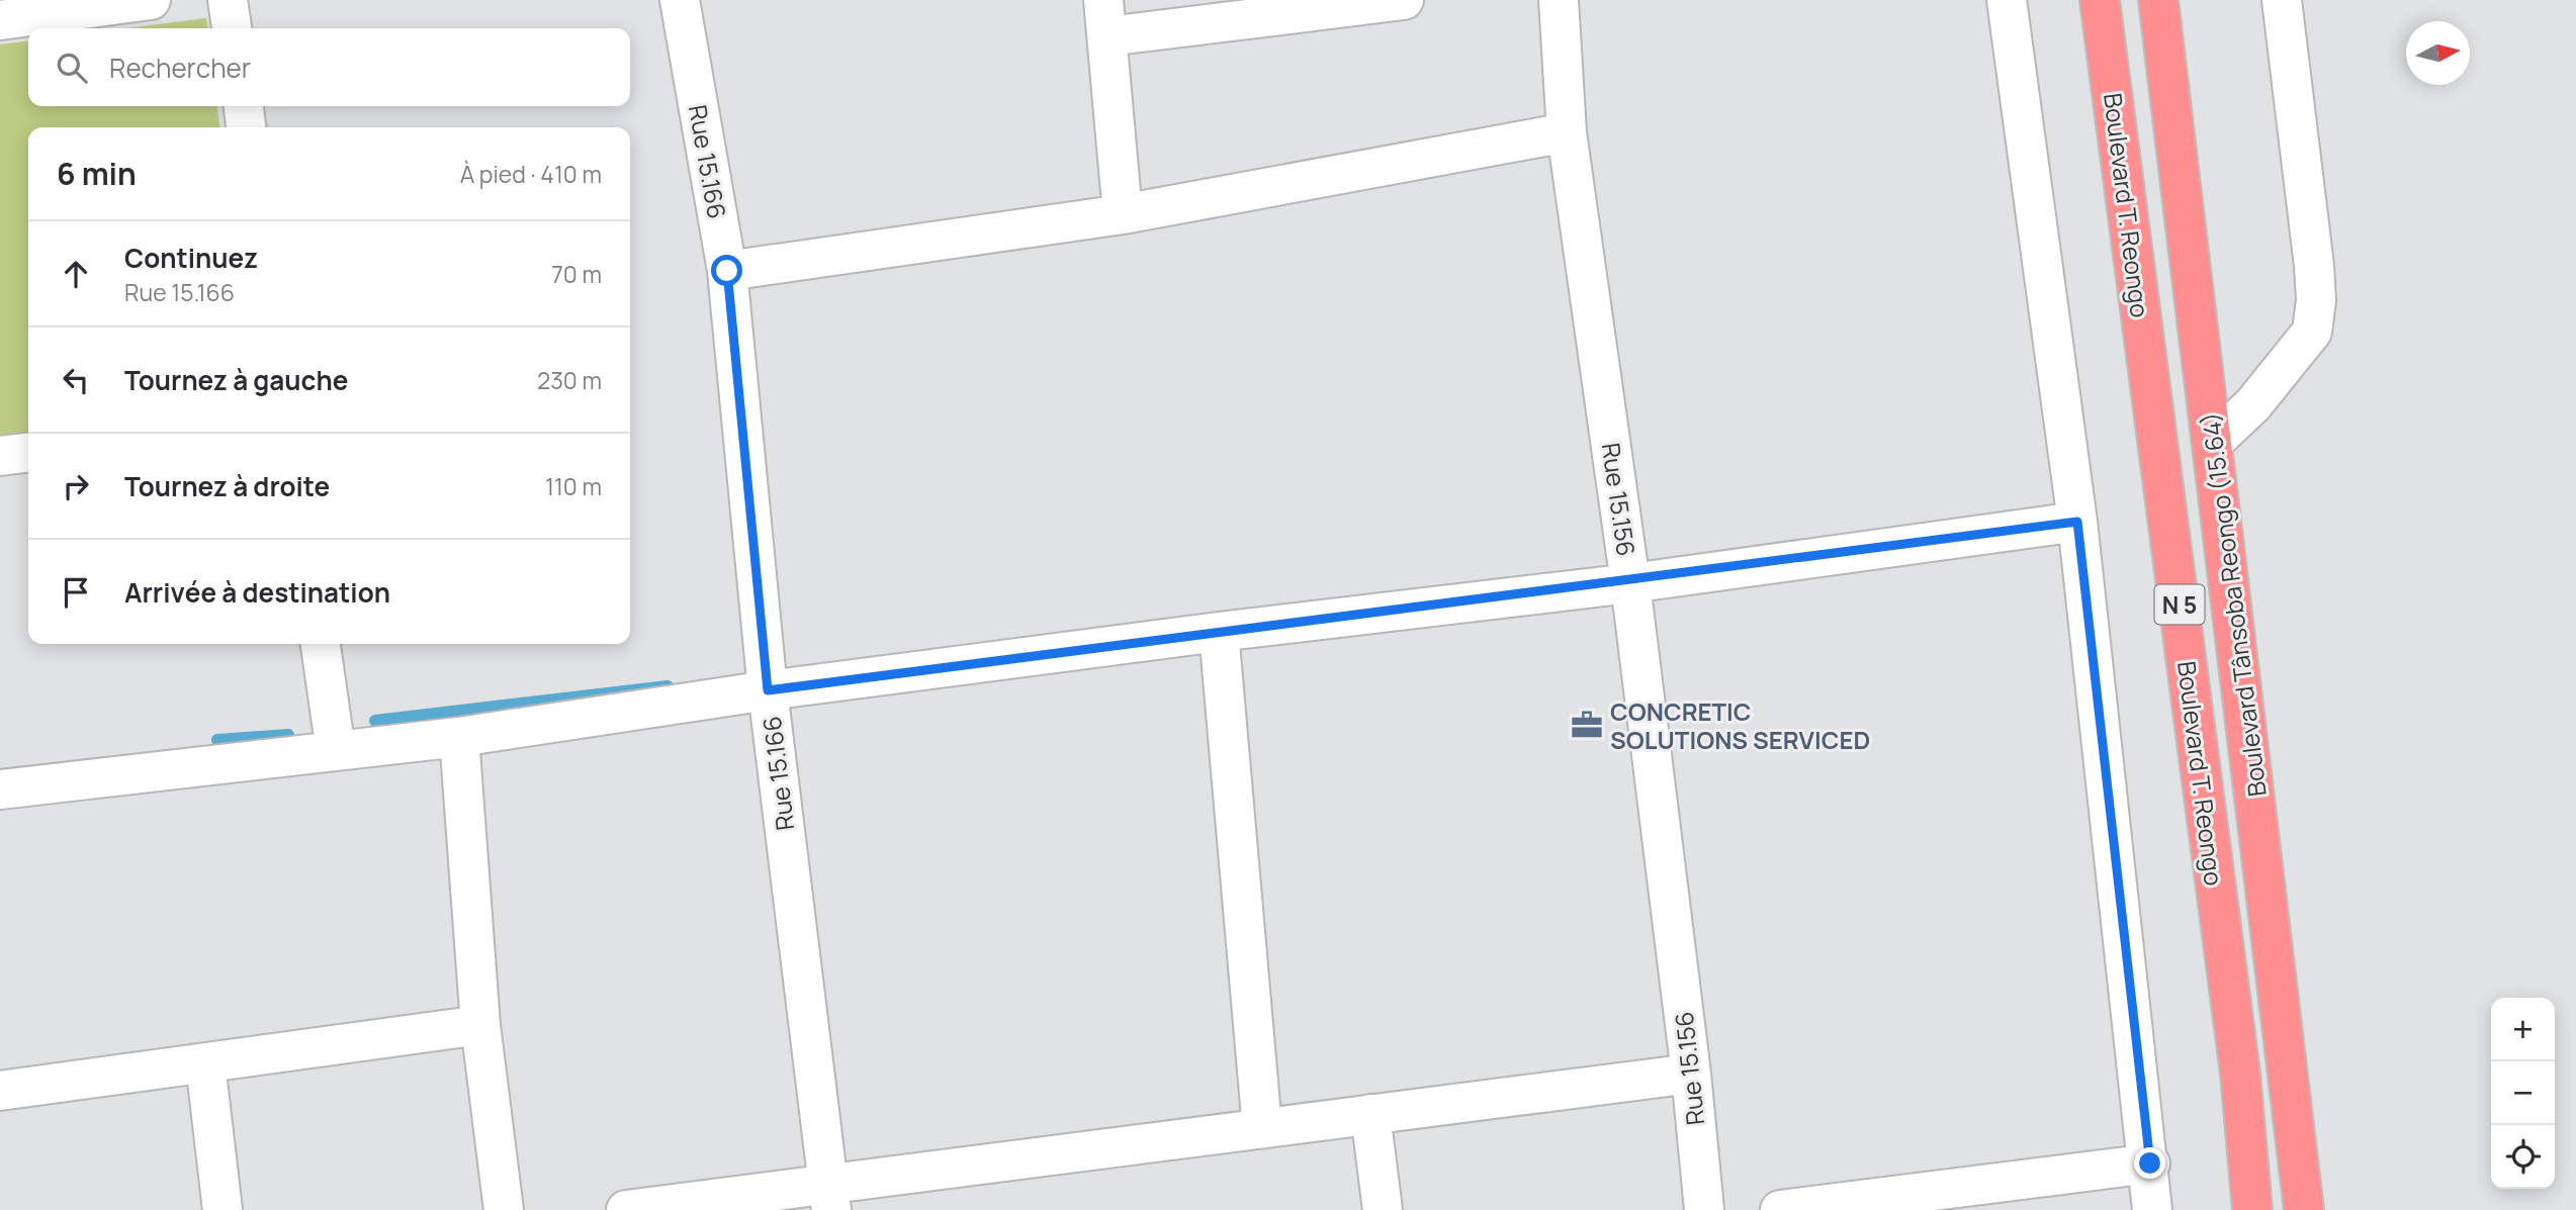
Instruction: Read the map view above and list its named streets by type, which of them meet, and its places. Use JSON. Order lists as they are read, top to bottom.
{
  "streets": {
    "highway": ["Boulevard T. Reongo", "N 5", "Boulevard Tânsoba Reongo (15.64)"],
    "street": ["Rue 15.166", "Rue 15.156"]
  },
  "places": {
    "office": ["CONCRETIC SOLUTIONS SERVICED"]
  },
  "north": "right",
  "page": {
    "search": "Rechercher",
    "heading": ["6 min", "À pied · 410 m"],
    "list": [
      ["Continuez", "Rue 15.166", "70 m"],
      ["Tournez à gauche", "230 m"],
      ["Tournez à droite", "110 m"],
      "Arrivée à destination"
    ],
    "map_buttons": ["+", "−"]
  }
}
